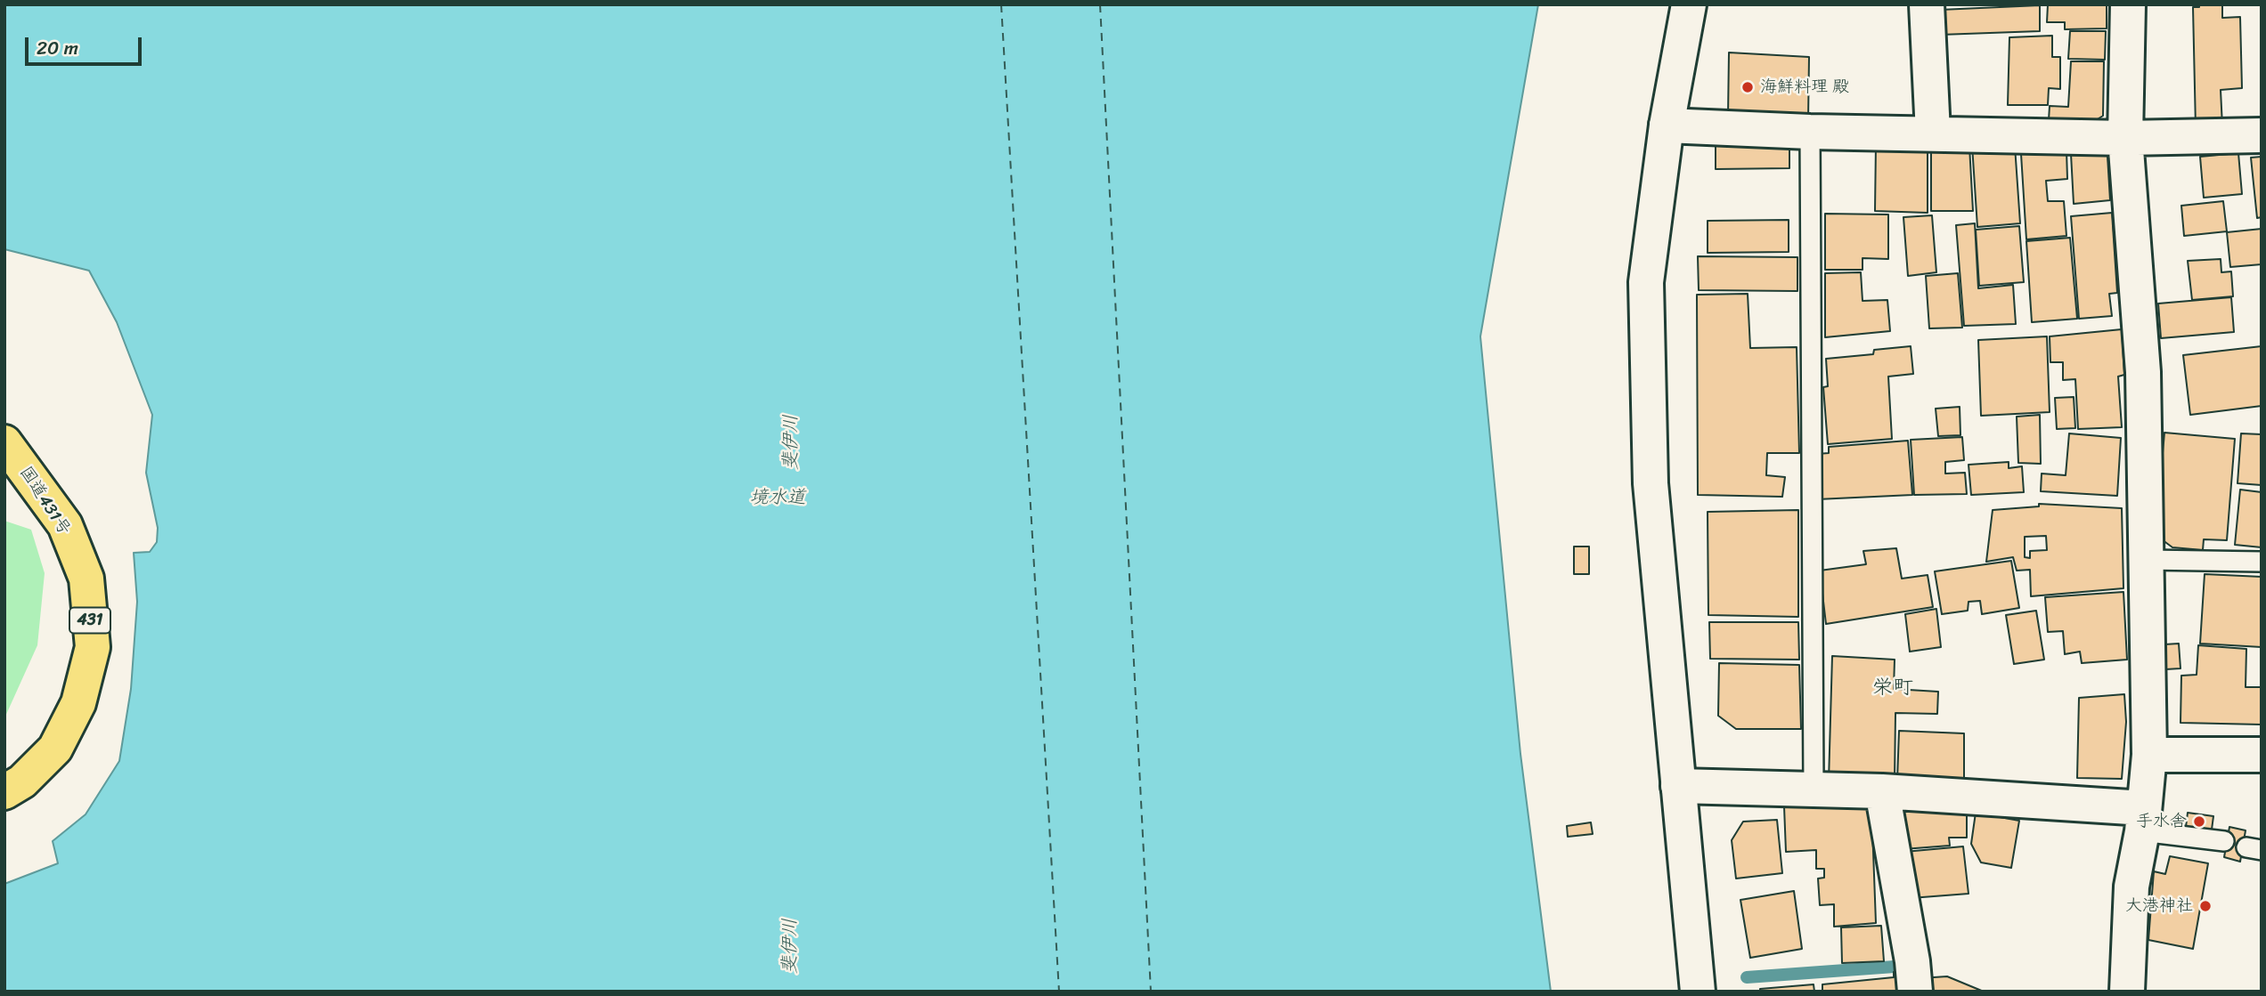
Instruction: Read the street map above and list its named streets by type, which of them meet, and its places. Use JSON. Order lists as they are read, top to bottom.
{
  "streets": {
    "highway": ["国道431号", "431"]
  },
  "districts": ["栄町"],
  "water": ["斐伊川", "境水道"],
  "places": ["海鮮料理 殿", "手水舎", "大港神社"],
  "scale_bar": "20 m"
}
